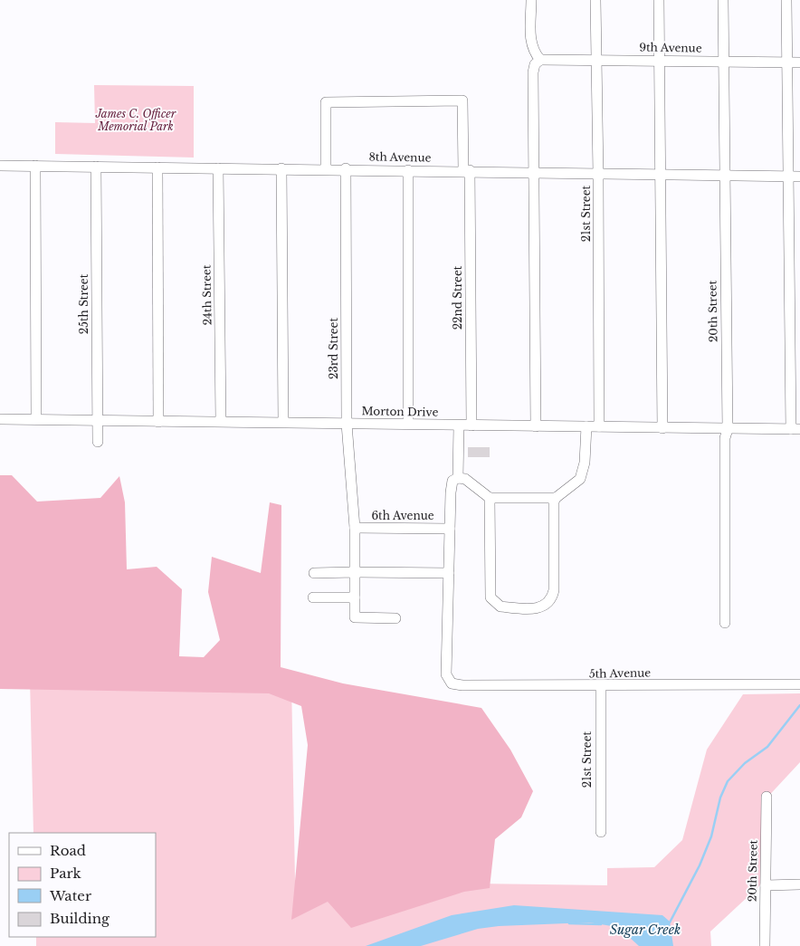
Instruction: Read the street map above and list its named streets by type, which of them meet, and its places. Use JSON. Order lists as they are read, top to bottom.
{
  "streets": {
    "street": [
      "9th Avenue",
      "8th Avenue",
      "21st Street",
      "24th Street",
      "22nd Street",
      "25th Street",
      "20th Street",
      "23rd Street",
      "Morton Drive",
      "6th Avenue",
      "5th Avenue"
    ]
  },
  "crossings": [
    ["9th Avenue", "21st Street"],
    ["9th Avenue", "20th Street"],
    ["8th Avenue", "21st Street"],
    ["8th Avenue", "24th Street"],
    ["8th Avenue", "22nd Street"],
    ["8th Avenue", "25th Street"],
    ["8th Avenue", "20th Street"],
    ["8th Avenue", "23rd Street"],
    ["21st Street", "Morton Drive"],
    ["21st Street", "5th Avenue"],
    ["24th Street", "Morton Drive"],
    ["22nd Street", "Morton Drive"],
    ["25th Street", "Morton Drive"],
    ["20th Street", "Morton Drive"],
    ["23rd Street", "Morton Drive"],
    ["23rd Street", "6th Avenue"]
  ],
  "water": ["Sugar Creek"],
  "parks": ["James C. Officer Memorial Park"],
  "legend": [
    "Road",
    "Park",
    "Water",
    "Building"
  ]
}
